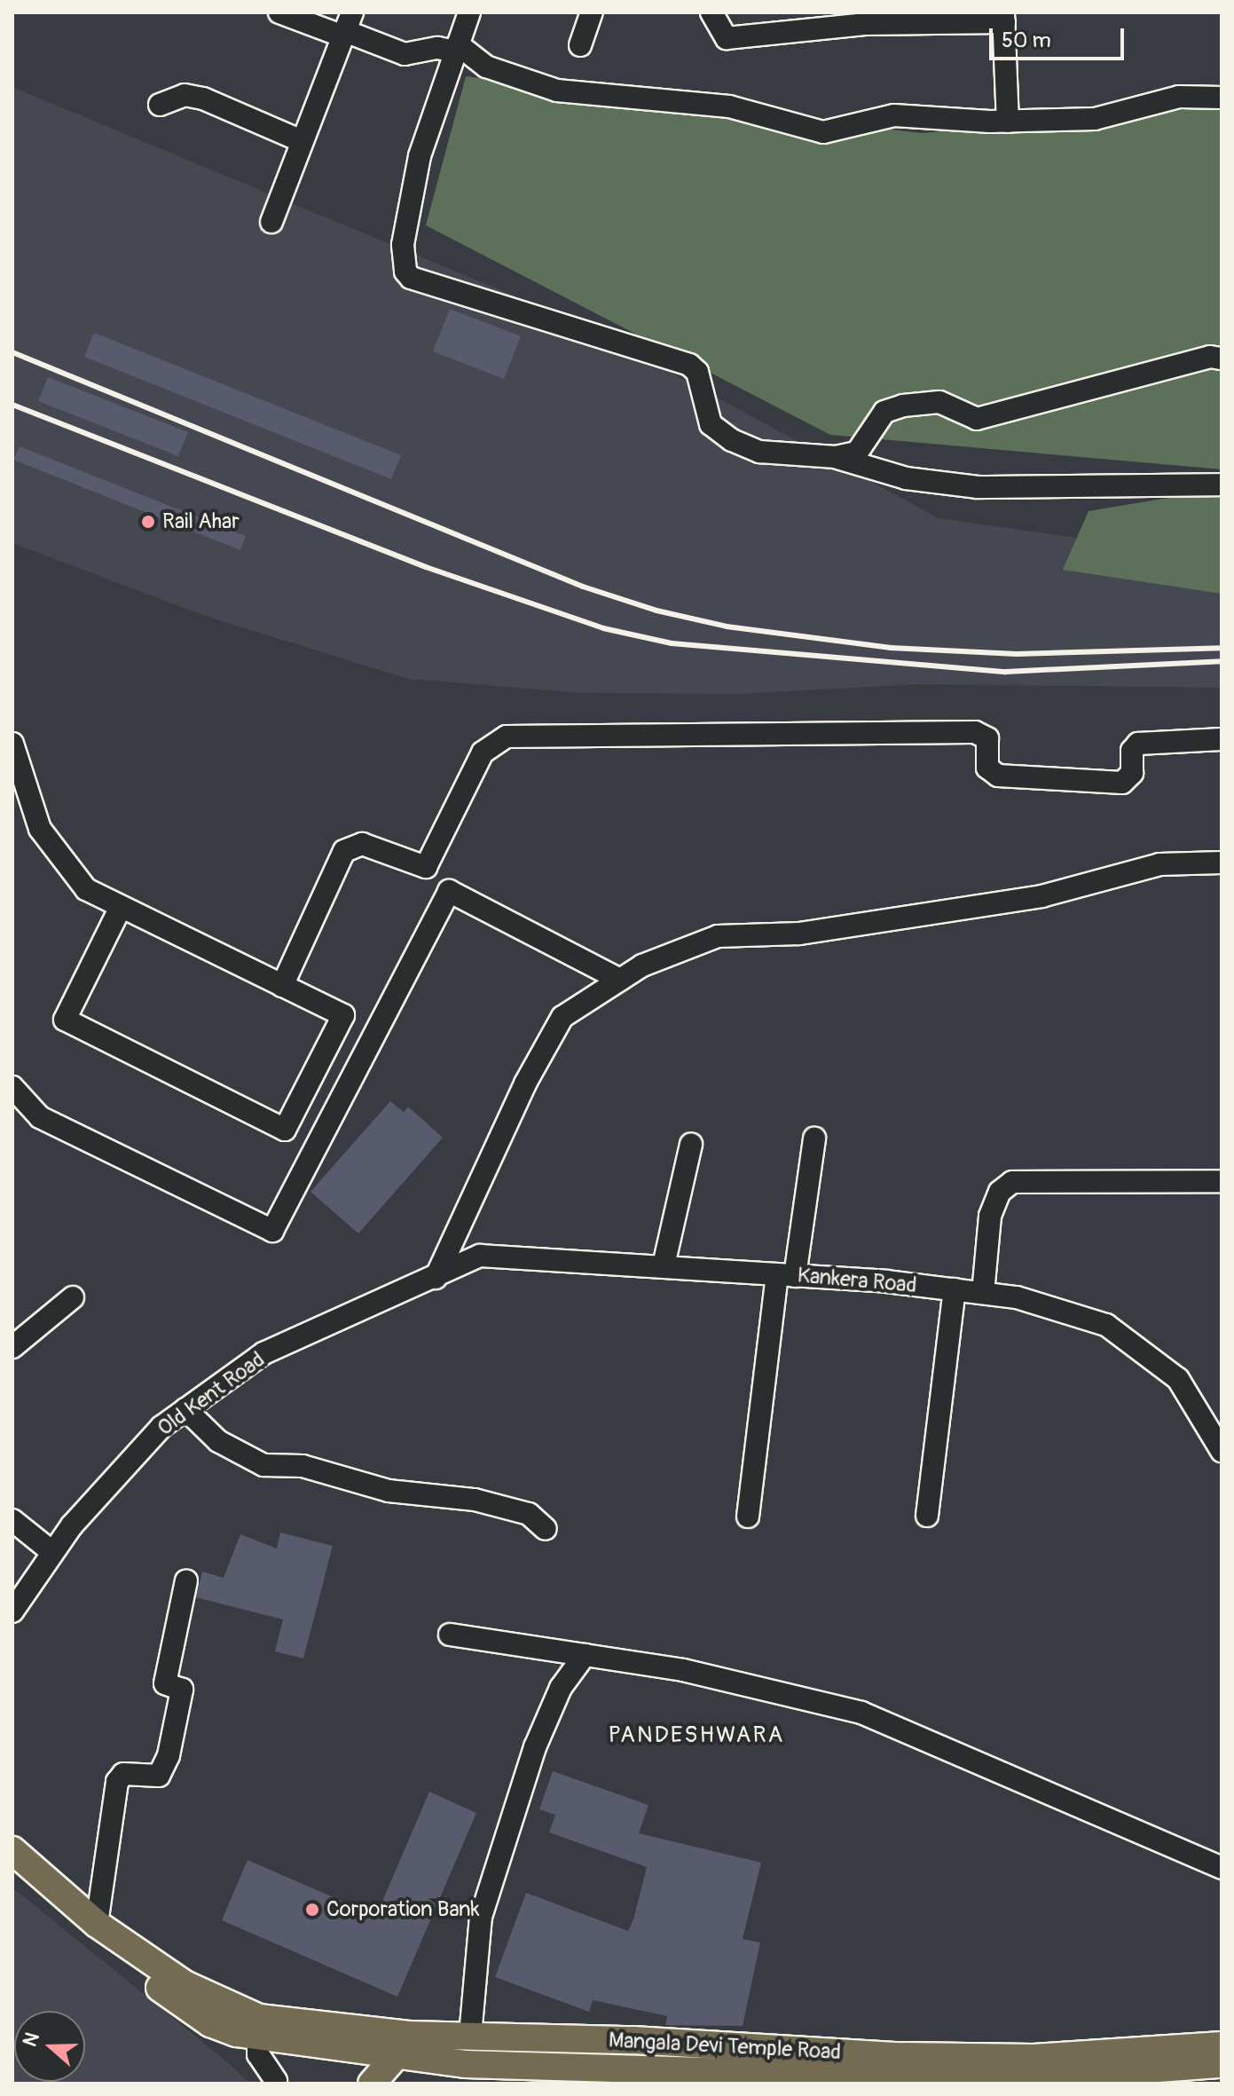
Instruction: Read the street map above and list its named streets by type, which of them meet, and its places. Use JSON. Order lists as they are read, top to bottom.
{
  "streets": {
    "main road": ["Mangala Devi Temple Road"],
    "street": ["Kankera Road", "Old Kent Road"]
  },
  "crossings": [
    ["Kankera Road", "Old Kent Road"]
  ],
  "districts": ["PANDESHWARA"],
  "places": ["Rail Ahar", "Corporation Bank"],
  "scale_bar": "50 m",
  "north": "left"
}
